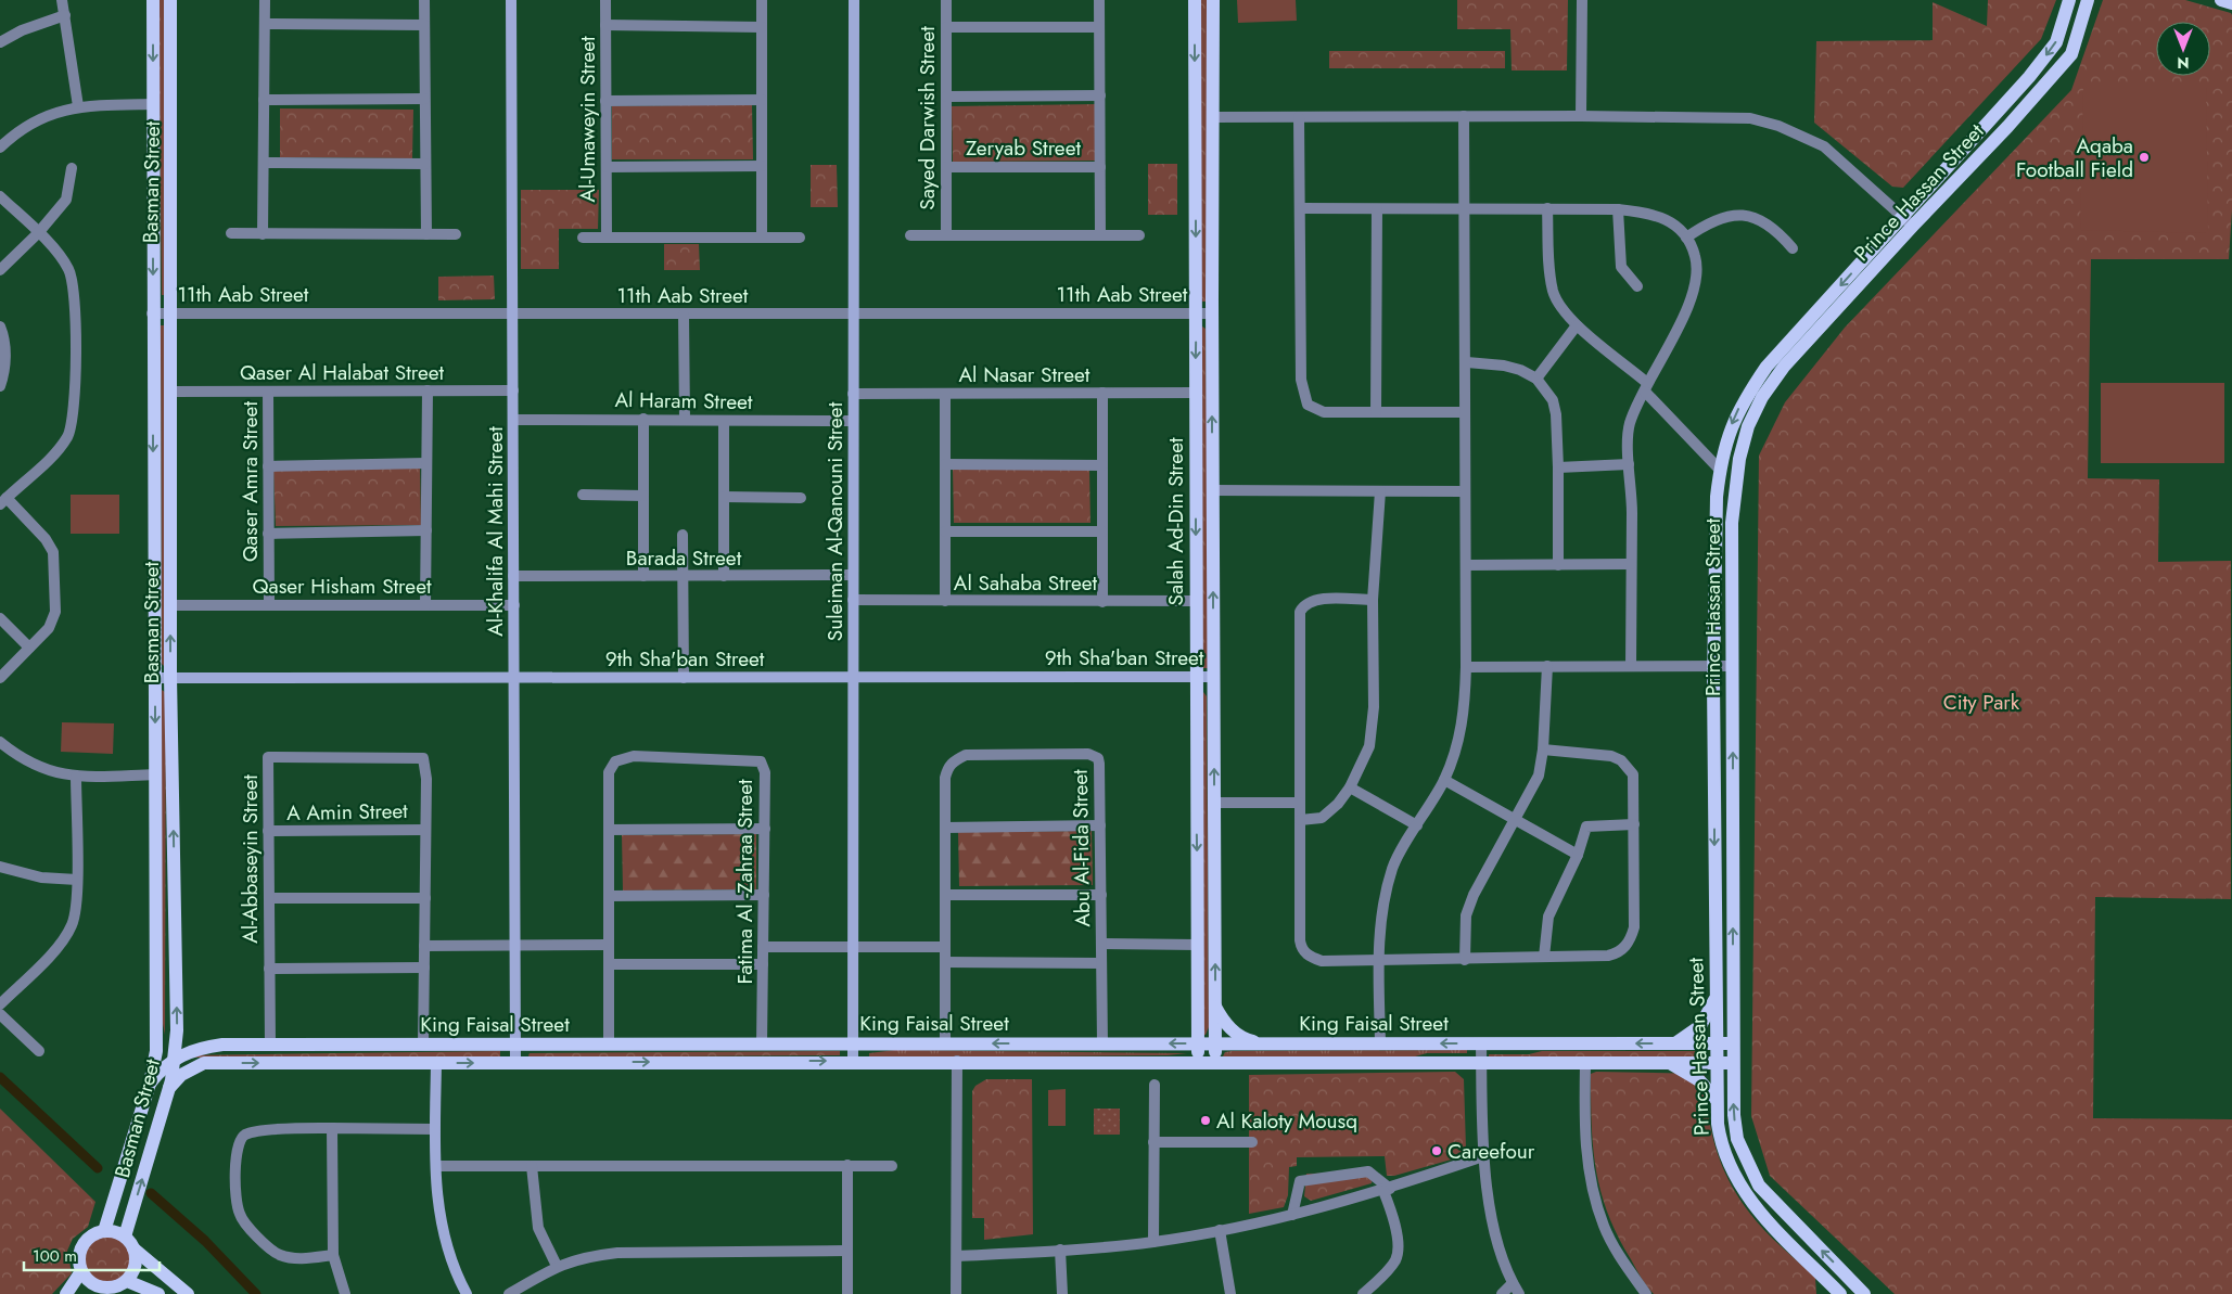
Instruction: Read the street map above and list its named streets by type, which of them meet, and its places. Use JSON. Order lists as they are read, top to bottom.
{
  "streets": {
    "main road": [
      "Basman Street",
      "Prince Hassan Street",
      "Salah Ad-Din Street",
      "King Faisal Street"
    ],
    "street": [
      "Sayed Darwish Street",
      "Al-Umaweyin Street",
      "Zeryab Street",
      "11th Aab Street",
      "Qaser Al Halabat Street",
      "Al Nasar Street",
      "Al Haram Street",
      "Qaser Amra Street",
      "Suleiman Al-Qanouni Street",
      "Al-Khalifa Al Mahi Street",
      "Barada Street",
      "Al Sahaba Street",
      "Qaser Hisham Street",
      "9th Sha'ban Street",
      "A Amin Street",
      "Abu Al-Fida Street",
      "Al-Abbaseyin Street",
      "Fatima Al -Zahraa Street"
    ]
  },
  "crossings": [
    ["Sayed Darwish Street", "Zeryab Street"],
    ["Basman Street", "11th Aab Street"],
    ["Basman Street", "Qaser Al Halabat Street"],
    ["Basman Street", "Qaser Hisham Street"],
    ["Basman Street", "9th Sha'ban Street"],
    ["Basman Street", "King Faisal Street"],
    ["Prince Hassan Street", "King Faisal Street"],
    ["11th Aab Street", "Suleiman Al-Qanouni Street"],
    ["11th Aab Street", "Salah Ad-Din Street"],
    ["11th Aab Street", "Al-Khalifa Al Mahi Street"],
    ["Qaser Al Halabat Street", "Qaser Amra Street"],
    ["Qaser Al Halabat Street", "Al-Khalifa Al Mahi Street"],
    ["Al Nasar Street", "Suleiman Al-Qanouni Street"],
    ["Al Nasar Street", "Salah Ad-Din Street"],
    ["Al Haram Street", "Suleiman Al-Qanouni Street"],
    ["Al Haram Street", "Al-Khalifa Al Mahi Street"],
    ["Qaser Amra Street", "Qaser Hisham Street"],
    ["Suleiman Al-Qanouni Street", "Barada Street"],
    ["Suleiman Al-Qanouni Street", "Al Sahaba Street"],
    ["Suleiman Al-Qanouni Street", "9th Sha'ban Street"],
    ["Suleiman Al-Qanouni Street", "King Faisal Street"],
    ["Salah Ad-Din Street", "Al Sahaba Street"],
    ["Salah Ad-Din Street", "9th Sha'ban Street"],
    ["Salah Ad-Din Street", "King Faisal Street"],
    ["Al-Khalifa Al Mahi Street", "Barada Street"],
    ["Al-Khalifa Al Mahi Street", "Qaser Hisham Street"],
    ["Al-Khalifa Al Mahi Street", "9th Sha'ban Street"],
    ["Al-Khalifa Al Mahi Street", "King Faisal Street"],
    ["A Amin Street", "Al-Abbaseyin Street"],
    ["Abu Al-Fida Street", "King Faisal Street"],
    ["Al-Abbaseyin Street", "King Faisal Street"],
    ["Fatima Al -Zahraa Street", "King Faisal Street"]
  ],
  "parks": ["City Park"],
  "places": ["Aqaba Football Field", "Al Kaloty Mousq", "Careefour"],
  "scale_bar": "100 m",
  "north": "bottom"
}
